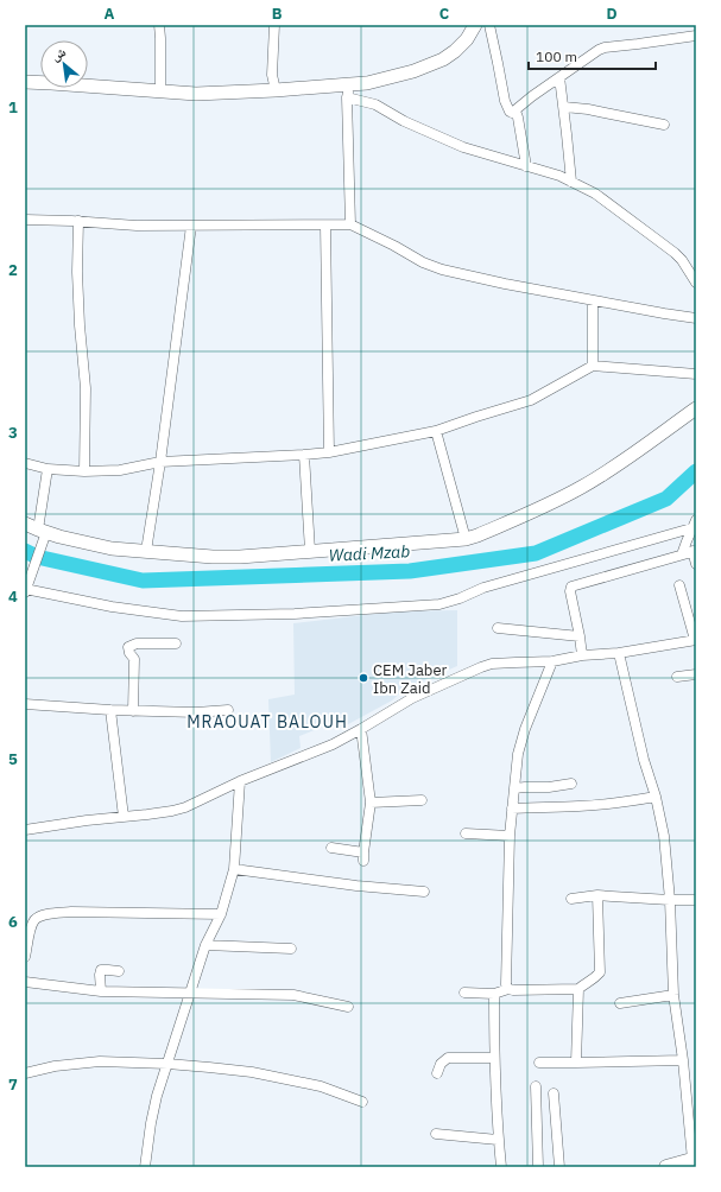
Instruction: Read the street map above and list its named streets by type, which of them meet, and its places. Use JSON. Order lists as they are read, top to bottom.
{
  "districts": ["MRAOUAT BALOUH"],
  "water": ["Wadi Mzab"],
  "places": ["CEM Jaber Ibn Zaid"],
  "scale_bar": "100 m",
  "north": "top left",
  "grid": {
    "columns": [
      "A",
      "B",
      "C",
      "D"
    ],
    "rows": [
      "1",
      "2",
      "3",
      "4",
      "5",
      "6",
      "7"
    ]
  }
}
